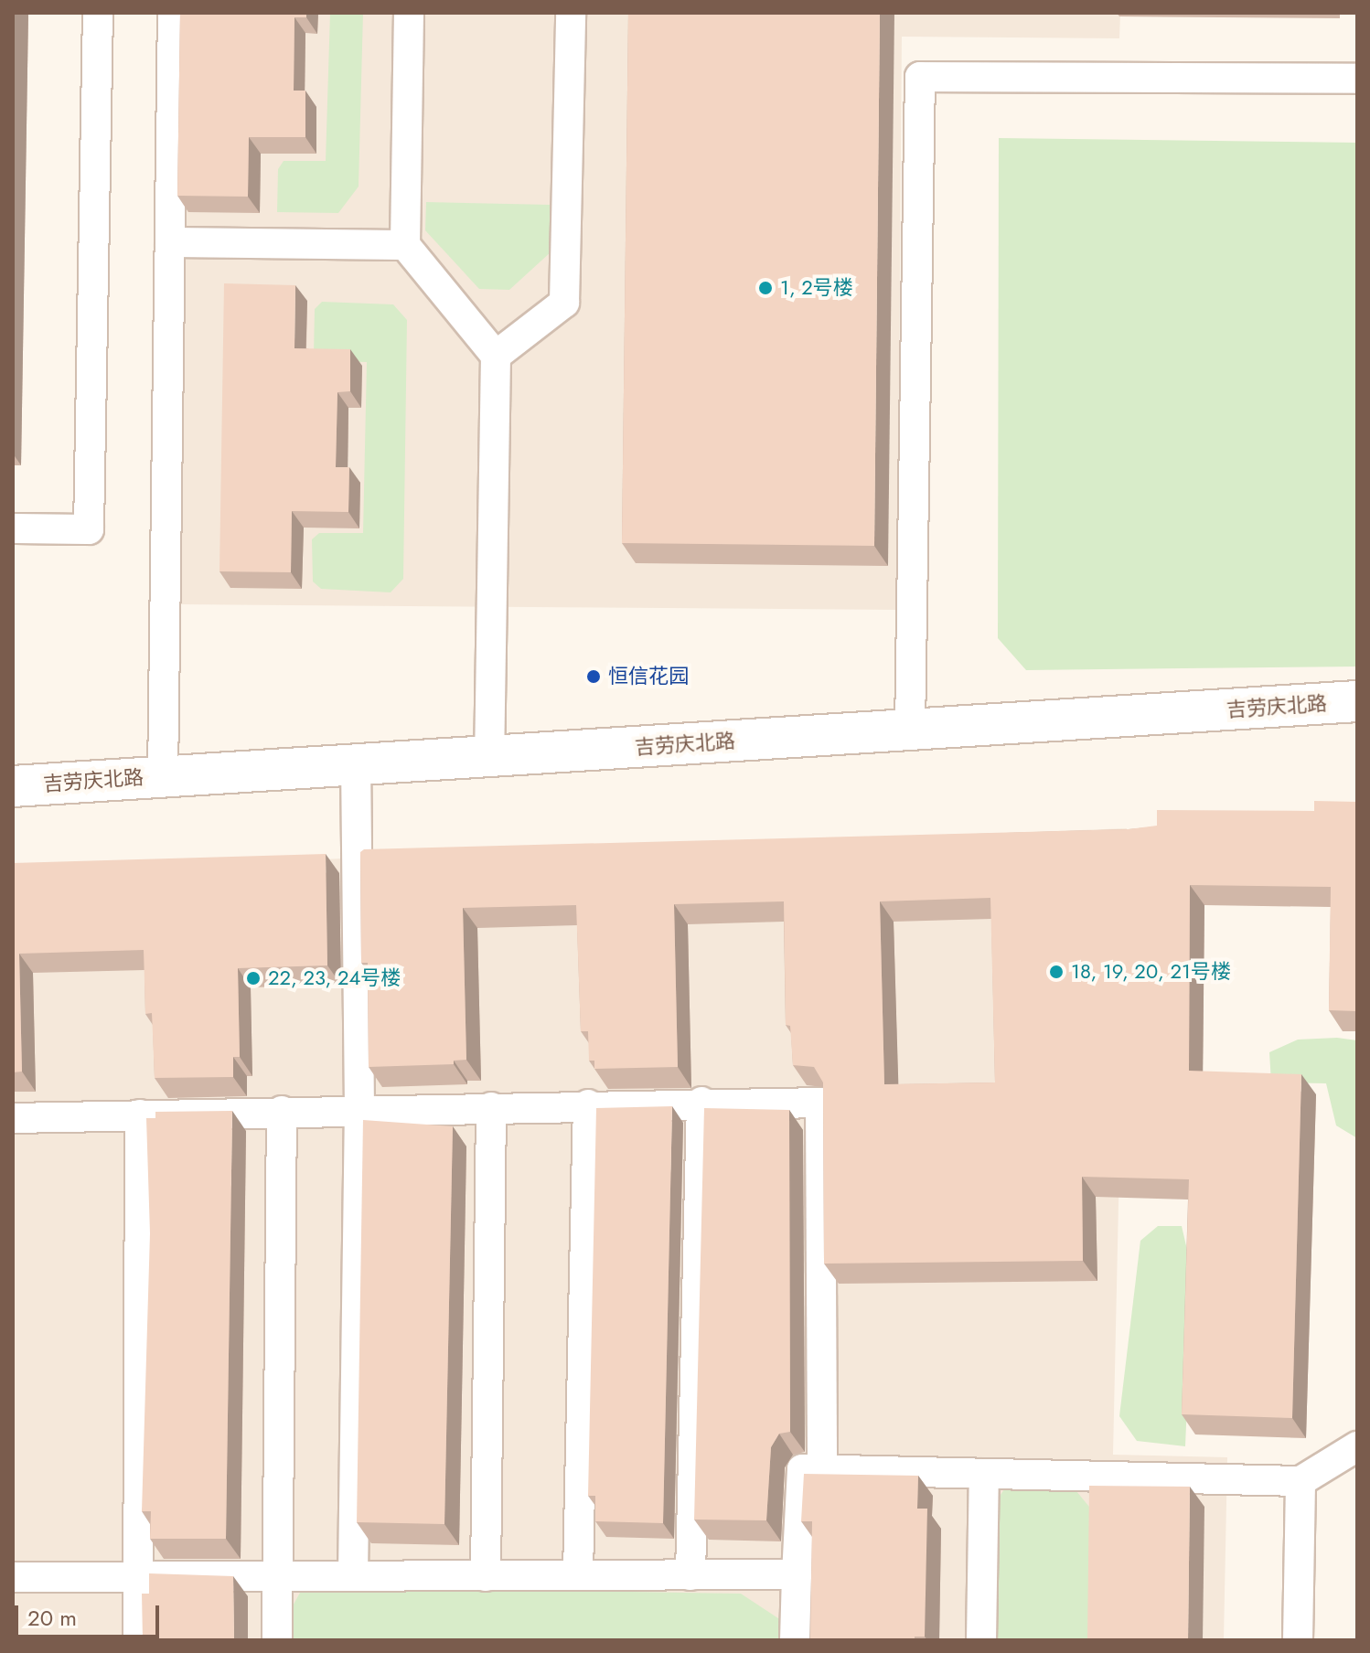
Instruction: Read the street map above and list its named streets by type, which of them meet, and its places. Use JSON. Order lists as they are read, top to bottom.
{
  "streets": {
    "main road": ["吉劳庆北路"]
  },
  "places": [
    "1, 2号楼",
    "恒信花园",
    "18, 19, 20, 21号楼",
    "22, 23, 24号楼"
  ],
  "scale_bar": "20 m"
}
